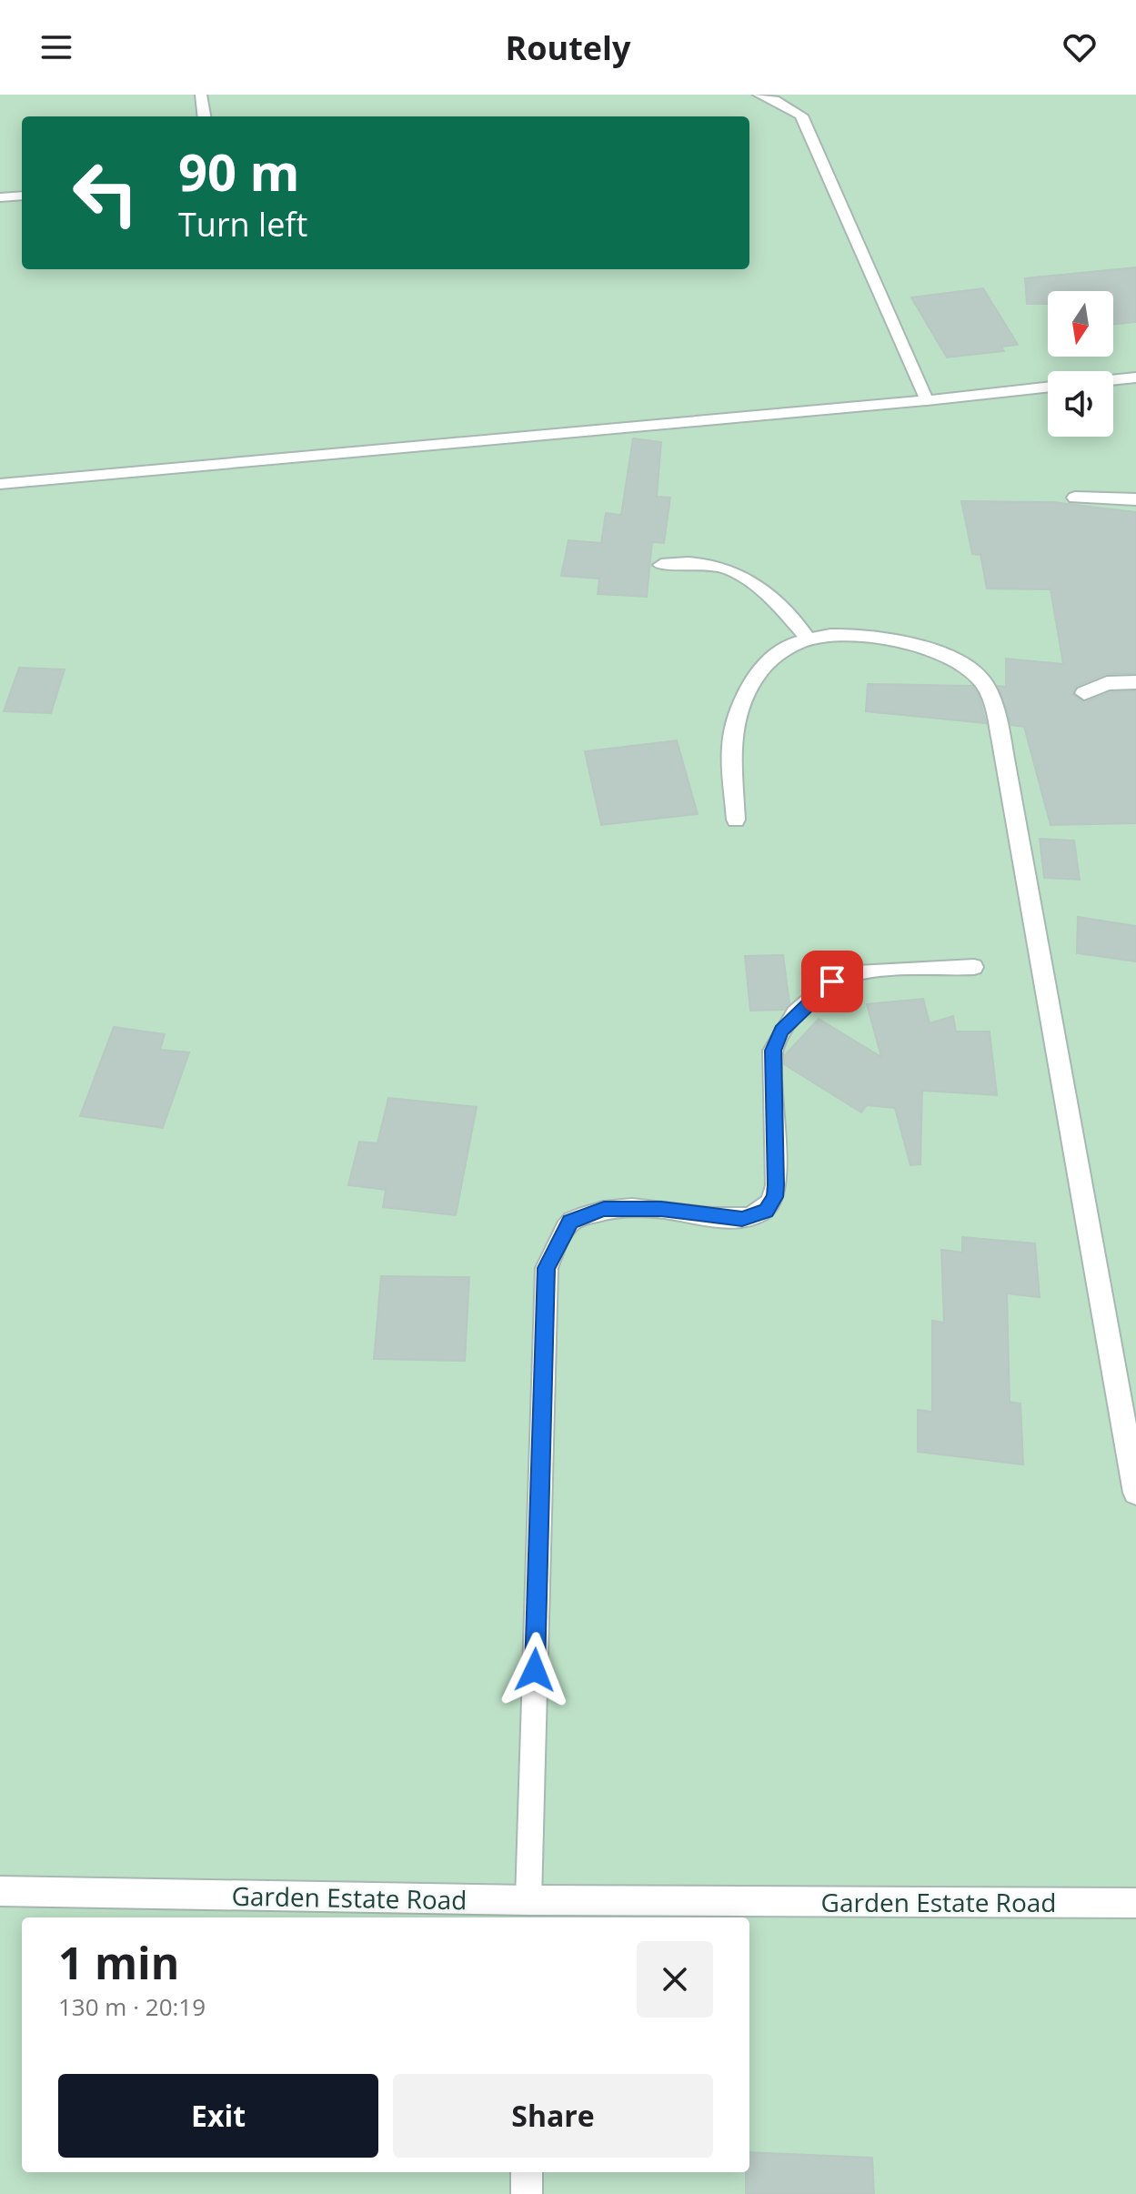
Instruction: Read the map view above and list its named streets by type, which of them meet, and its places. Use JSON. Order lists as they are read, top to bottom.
{
  "streets": {
    "street": ["Garden Estate Road"]
  },
  "north": "bottom",
  "page": {
    "header": "Routely",
    "turn": ["90 m", "Turn left"],
    "heading": ["1 min", "130 m · 20:19"],
    "buttons": ["Exit", "Share"]
  }
}
